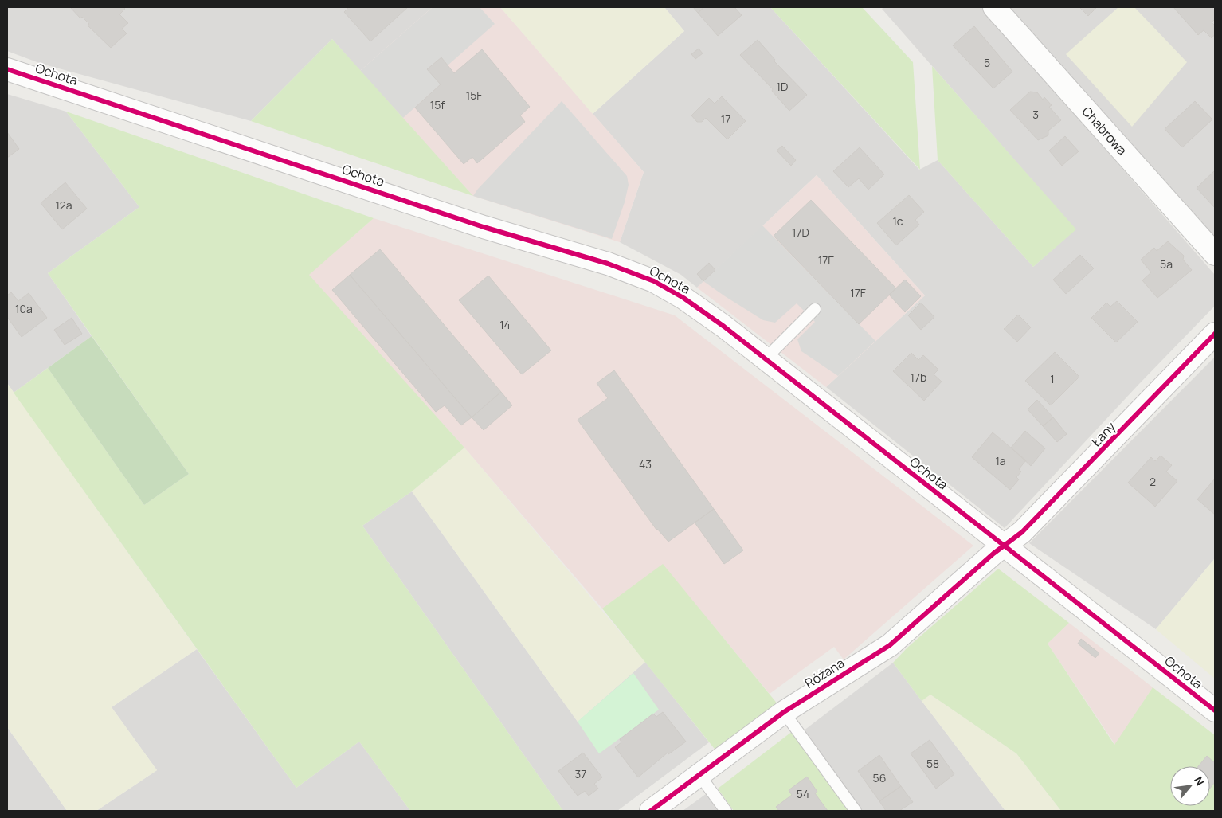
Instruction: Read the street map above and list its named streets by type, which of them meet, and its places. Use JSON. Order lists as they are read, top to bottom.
{
  "streets": {
    "street": [
      "Ochota",
      "Chabrowa",
      "Łany",
      "Różana"
    ]
  },
  "crossings": [
    ["Ochota", "Łany"],
    ["Ochota", "Różana"],
    ["Łany", "Różana"]
  ],
  "house_numbers": [
    "5",
    "1D",
    "15F",
    "15f",
    "3",
    "17",
    "12a",
    "1c",
    "17D",
    "17E",
    "5a",
    "17F",
    "10a",
    "14",
    "17b",
    "1",
    "1a",
    "43",
    "2",
    "58",
    "37",
    "56",
    "54"
  ],
  "north": "top right"
}
